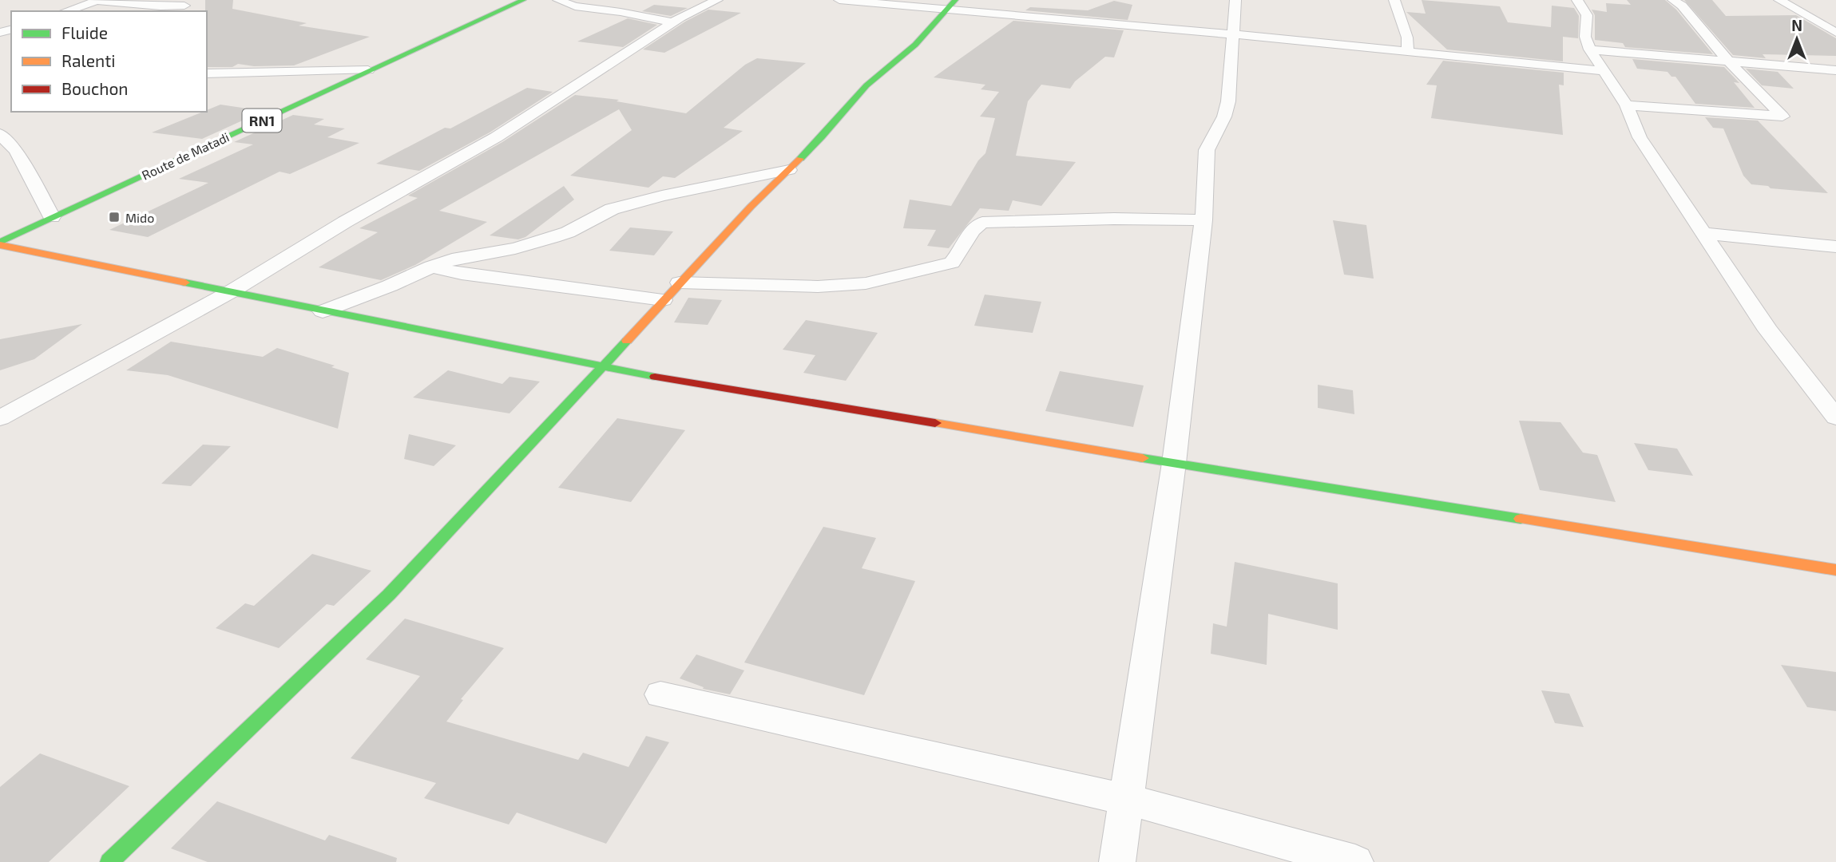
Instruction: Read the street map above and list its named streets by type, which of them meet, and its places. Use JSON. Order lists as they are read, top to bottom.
{
  "streets": {
    "main road": ["RN1", "Route de Matadi"]
  },
  "places": {
    "transit": ["Mido"]
  },
  "legend": ["Fluide", "Ralenti", "Bouchon"],
  "north": "top"
}
